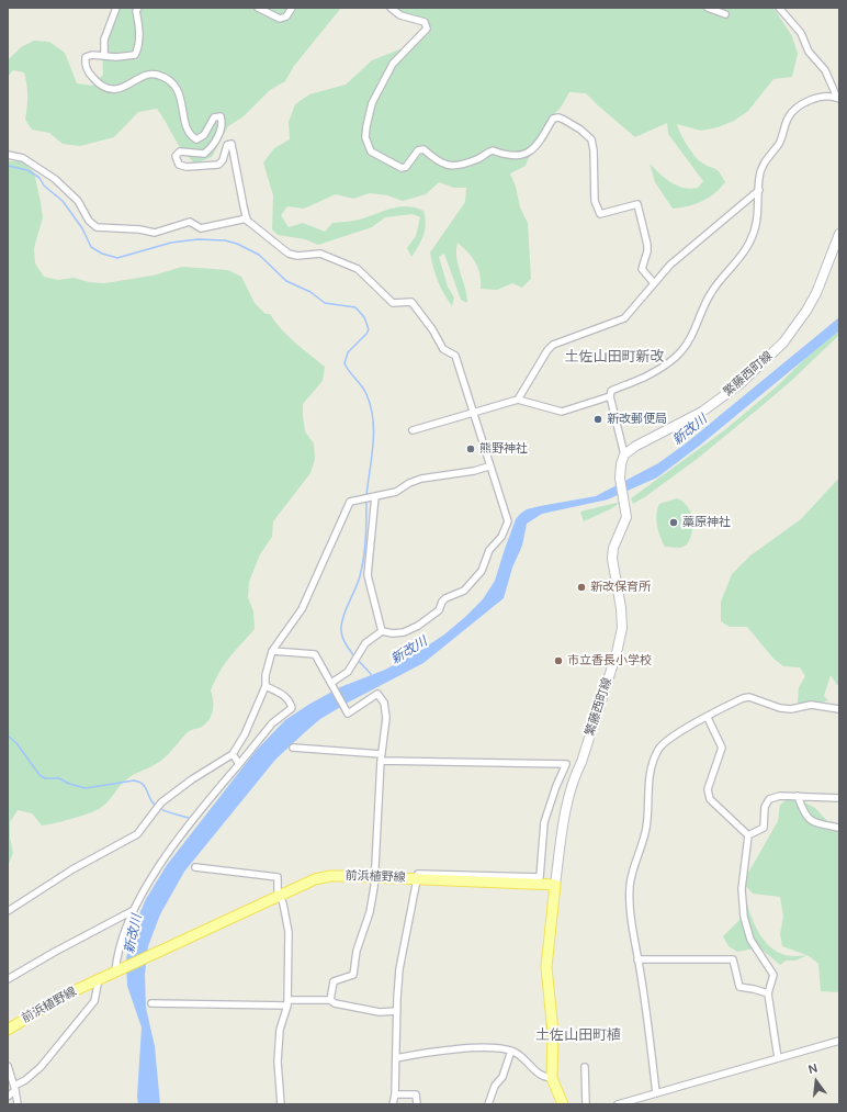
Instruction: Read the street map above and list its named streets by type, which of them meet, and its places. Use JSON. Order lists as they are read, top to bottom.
{
  "streets": {
    "main road": ["繁藤西町線", "前浜植野線"]
  },
  "crossings": [
    ["繁藤西町線", "前浜植野線"]
  ],
  "districts": ["土佐山田町新改", "土佐山田町植"],
  "water": ["新改川"],
  "places": [
    "新改郵便局",
    "熊野神社",
    "藁原神社",
    "新改保育所",
    "市立香長小学校"
  ],
  "north": "top"
}
